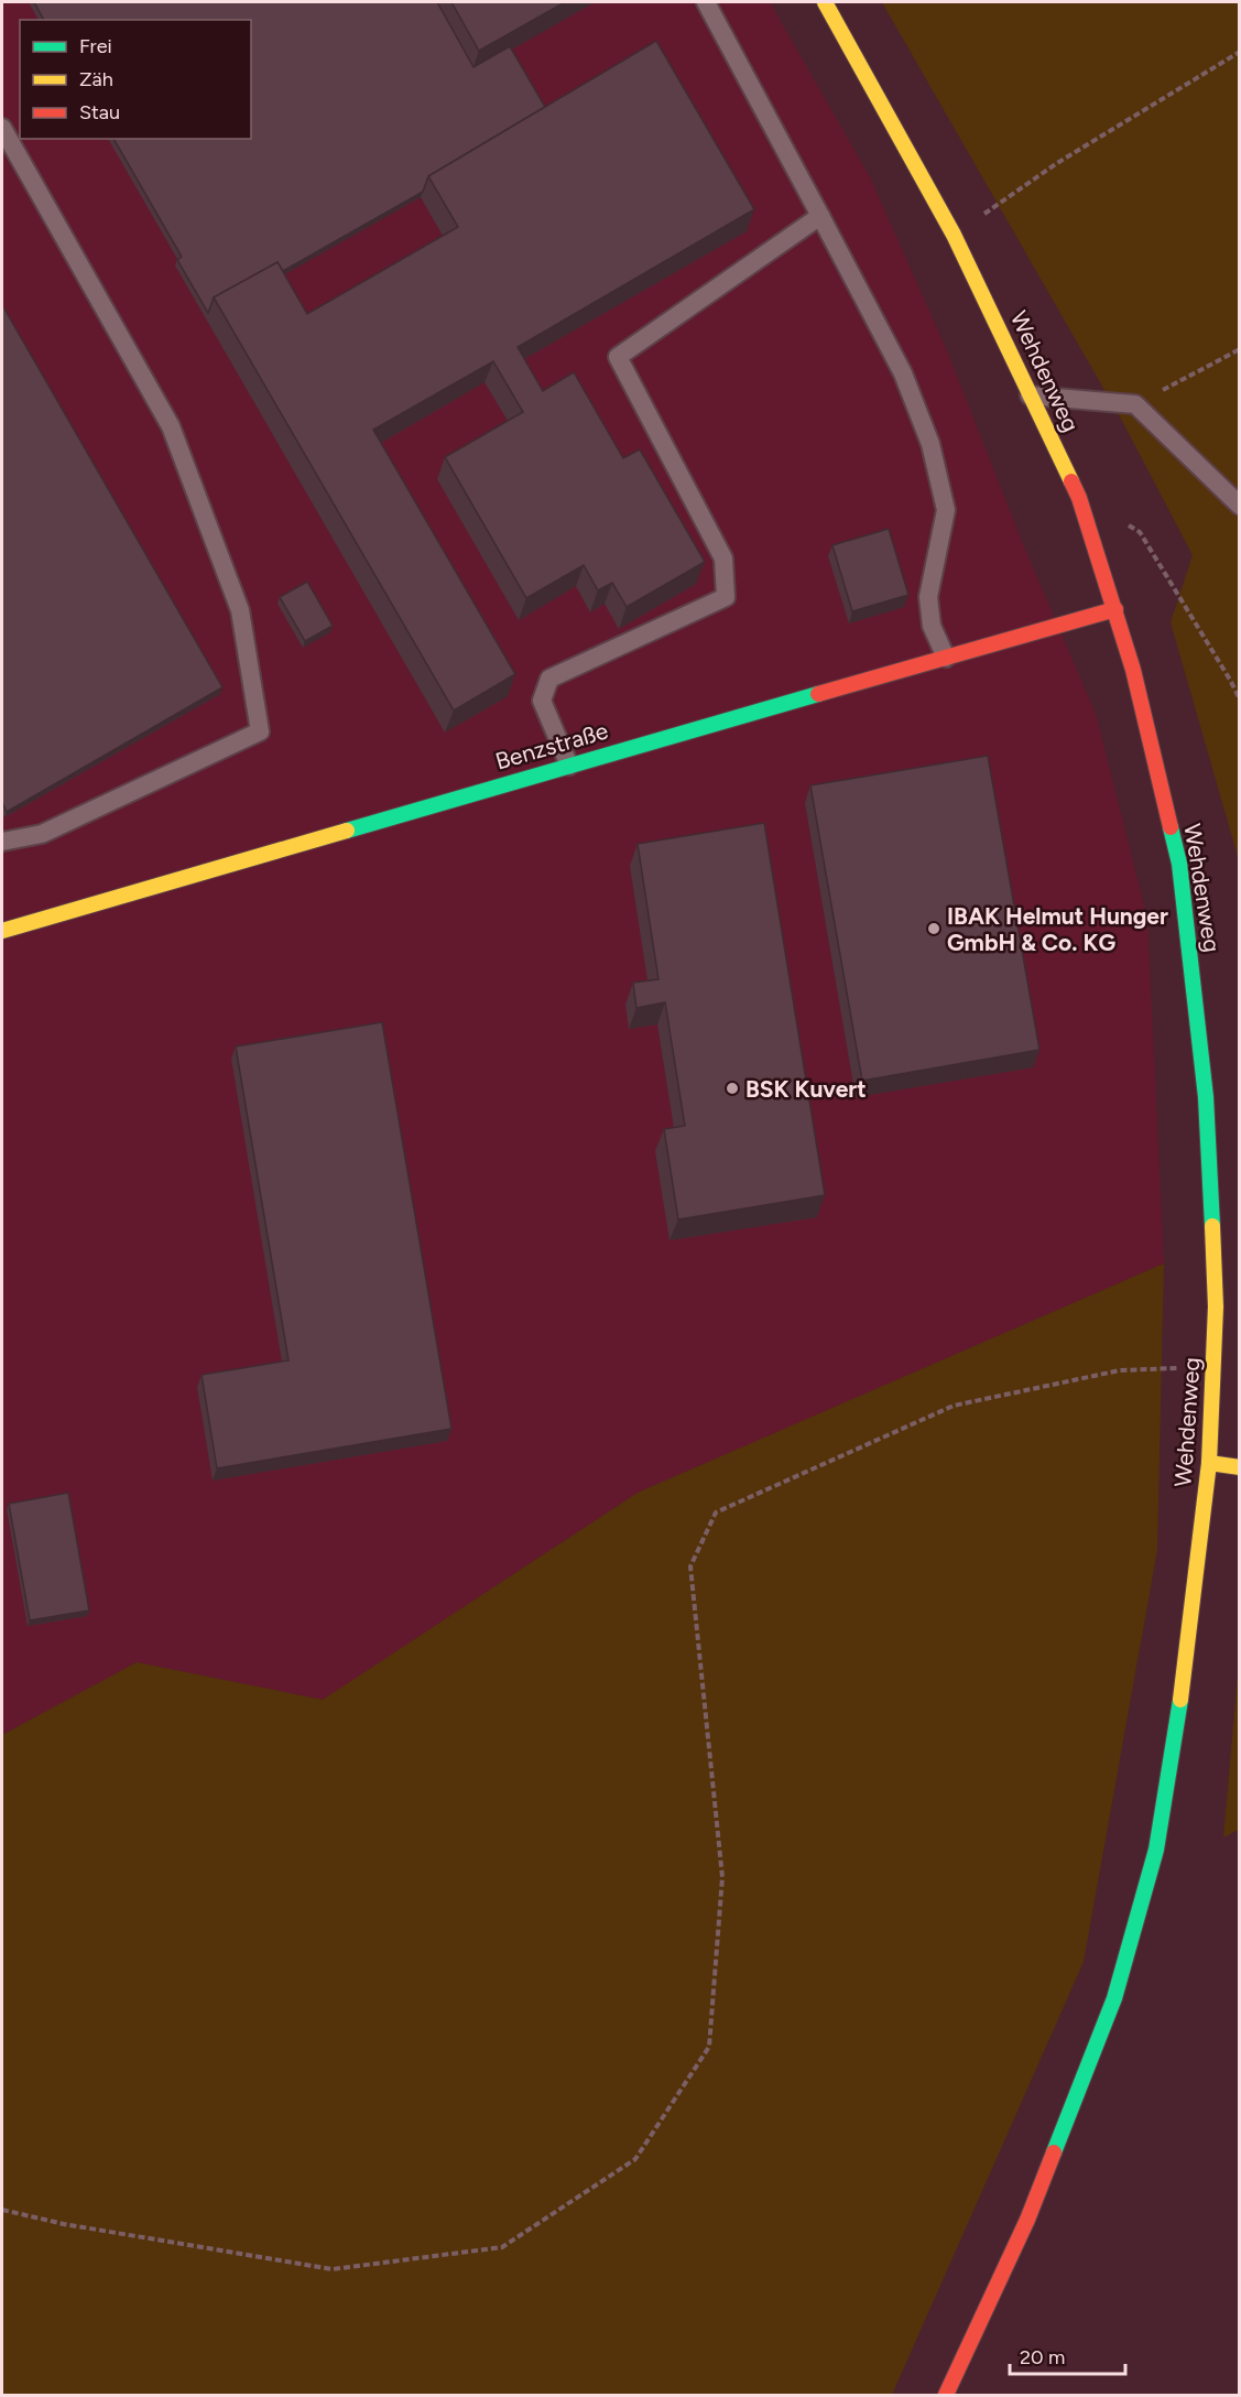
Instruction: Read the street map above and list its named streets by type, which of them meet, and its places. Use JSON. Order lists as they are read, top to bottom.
{
  "streets": {
    "main road": ["Wehdenweg", "Benzstraße"]
  },
  "crossings": [
    ["Wehdenweg", "Benzstraße"]
  ],
  "places": ["IBAK Helmut Hunger GmbH & Co. KG", "BSK Kuvert"],
  "legend": ["Frei", "Zäh", "Stau"],
  "scale_bar": "20 m"
}
